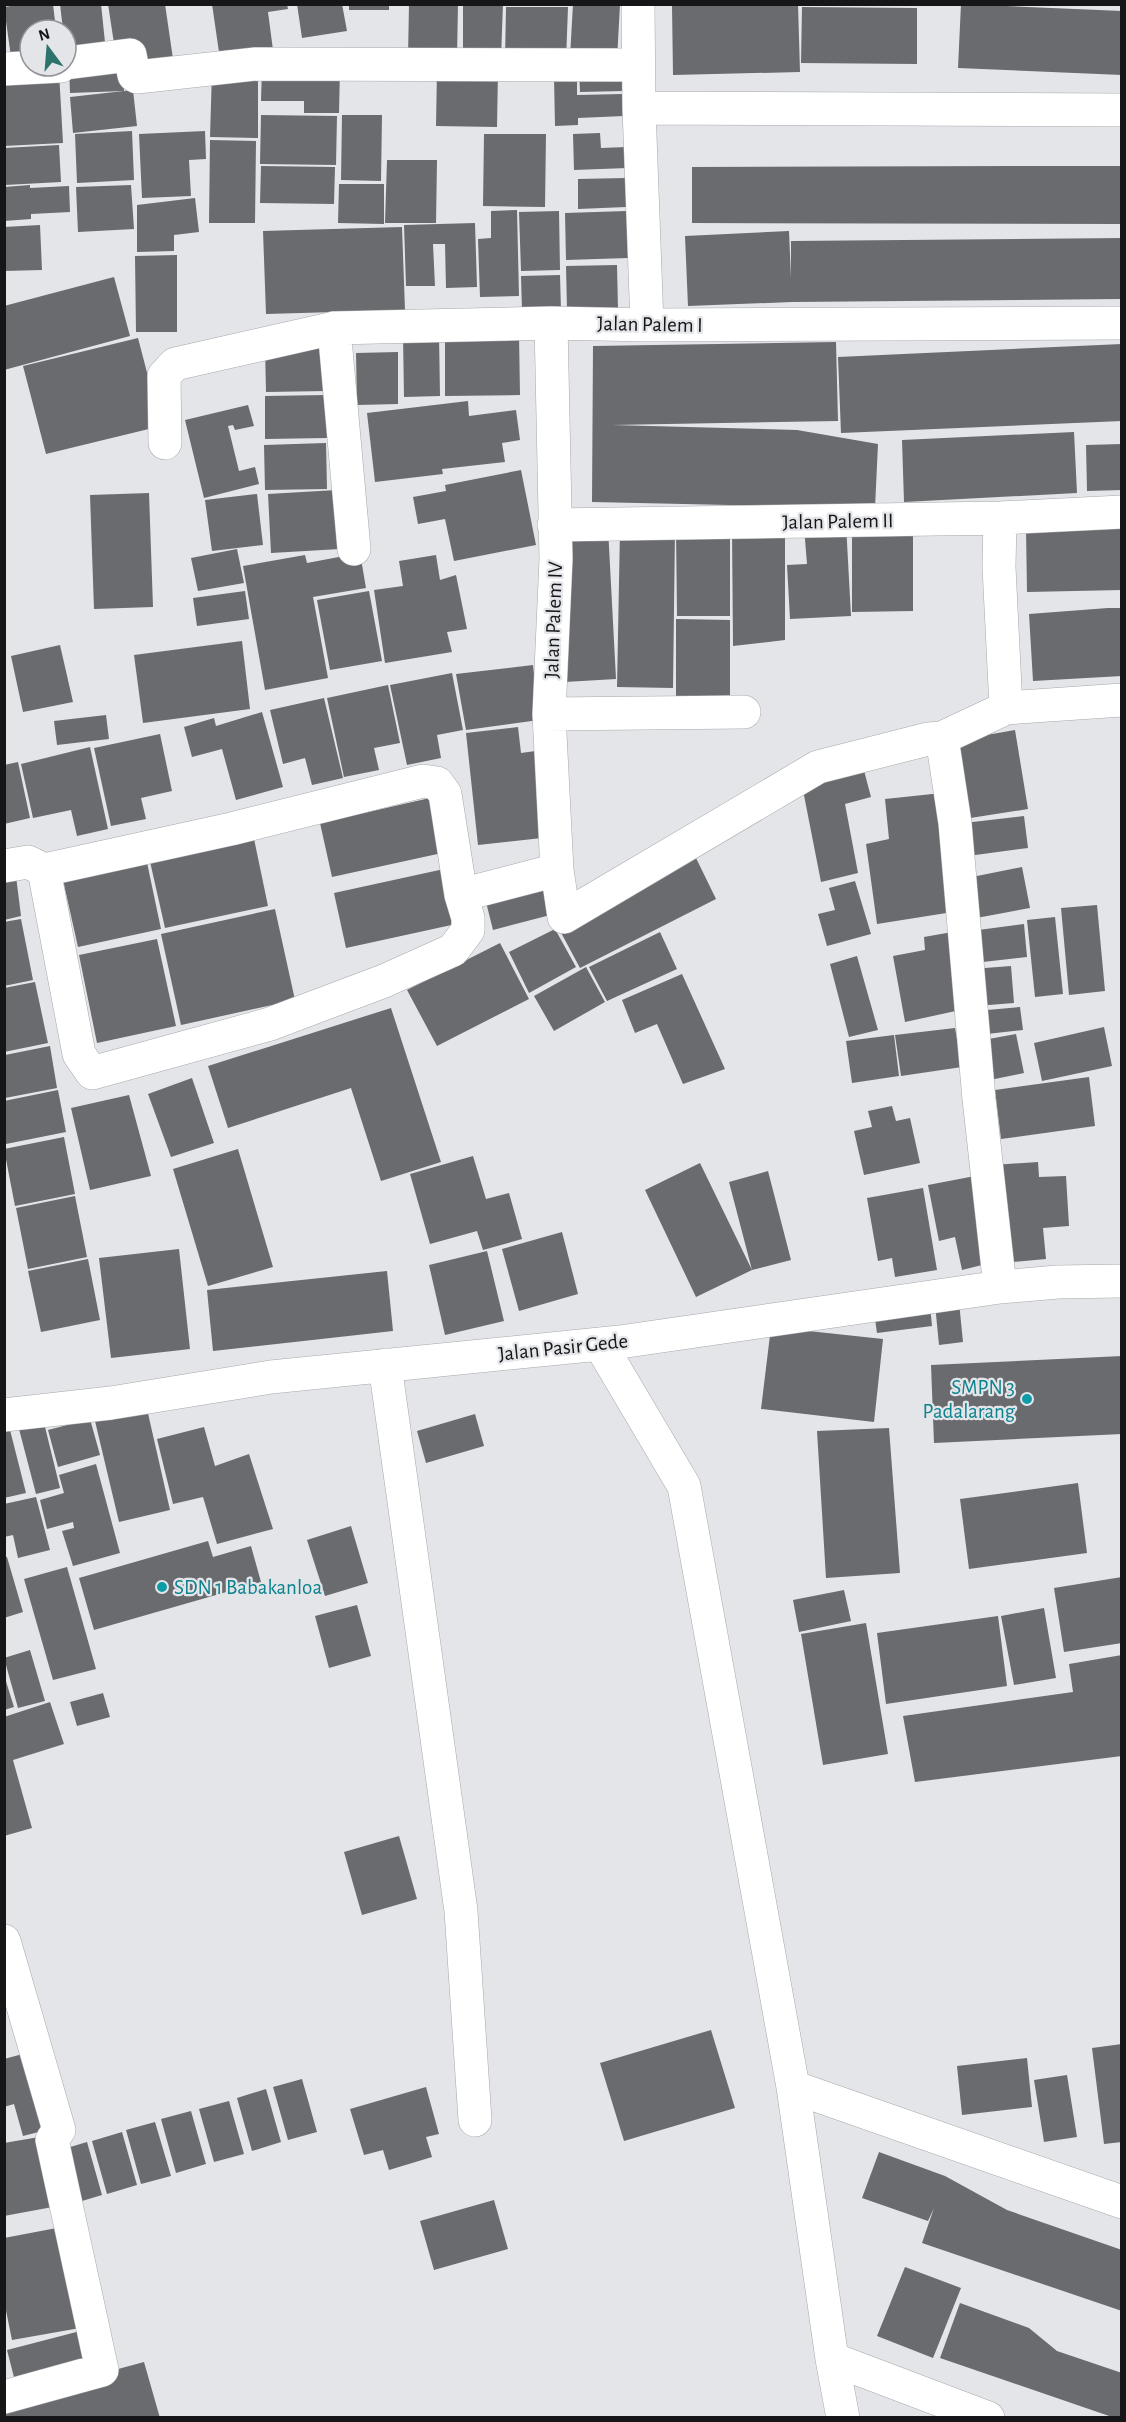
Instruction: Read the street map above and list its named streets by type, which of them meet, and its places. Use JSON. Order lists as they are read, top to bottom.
{
  "streets": {
    "street": [
      "Jalan Palem I",
      "Jalan Palem II",
      "Jalan Palem IV",
      "Jalan Pasir Gede"
    ]
  },
  "crossings": [
    ["Jalan Palem I", "Jalan Palem IV"],
    ["Jalan Palem II", "Jalan Palem IV"]
  ],
  "places": ["SMPN 3 Padalarang", "SDN 1 Babakanloa"],
  "north": "top"
}
